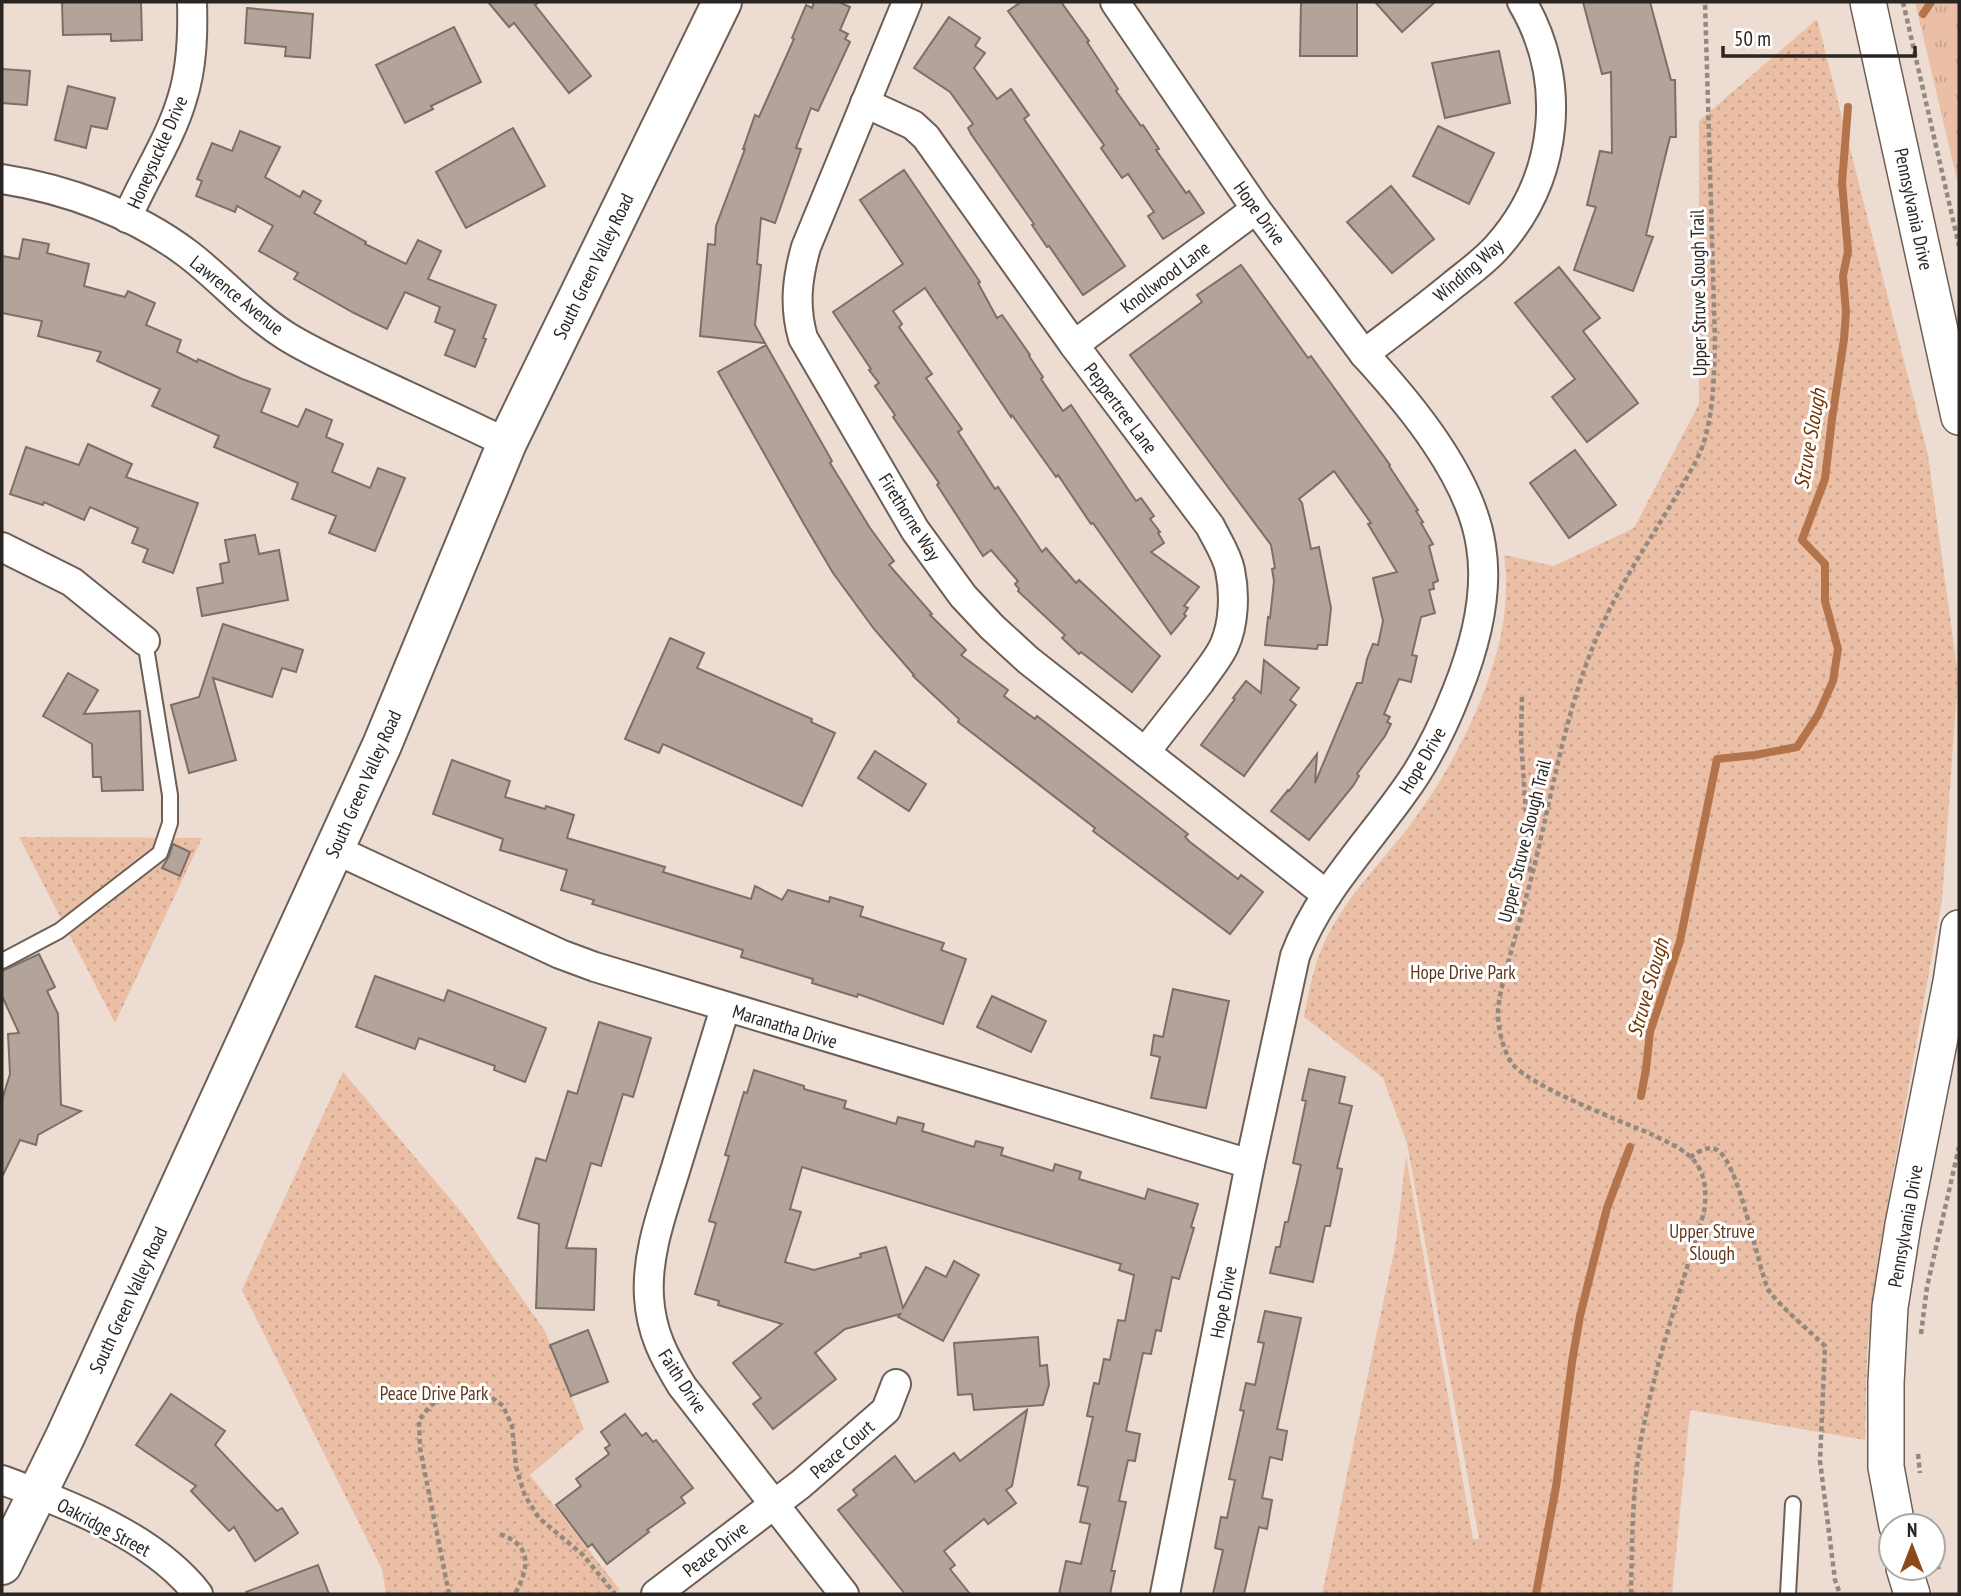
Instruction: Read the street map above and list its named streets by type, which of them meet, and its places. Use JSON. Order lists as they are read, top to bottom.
{
  "streets": {
    "main road": ["South Green Valley Road"],
    "street": [
      "Honeysuckle Drive",
      "Pennsylvania Drive",
      "Hope Drive",
      "Winding Way",
      "Knollwood Lane",
      "Lawrence Avenue",
      "Peppertree Lane",
      "Firethorne Way",
      "Maranatha Drive",
      "Faith Drive",
      "Peace Court",
      "Oakridge Street",
      "Peace Drive"
    ],
    "path": ["Upper Struve Slough Trail"]
  },
  "crossings": [
    ["Honeysuckle Drive", "Lawrence Avenue"],
    ["Hope Drive", "Winding Way"],
    ["Hope Drive", "Knollwood Lane"],
    ["Hope Drive", "Firethorne Way"],
    ["Hope Drive", "Maranatha Drive"],
    ["South Green Valley Road", "Lawrence Avenue"],
    ["South Green Valley Road", "Maranatha Drive"],
    ["South Green Valley Road", "Oakridge Street"],
    ["Knollwood Lane", "Peppertree Lane"],
    ["Peppertree Lane", "Firethorne Way"],
    ["Maranatha Drive", "Faith Drive"],
    ["Faith Drive", "Peace Court"],
    ["Faith Drive", "Peace Drive"],
    ["Peace Court", "Peace Drive"]
  ],
  "water": ["Struve Slough"],
  "parks": ["Hope Drive Park", "Upper Struve Slough", "Peace Drive Park"],
  "scale_bar": "50 m",
  "north": "top"
}
